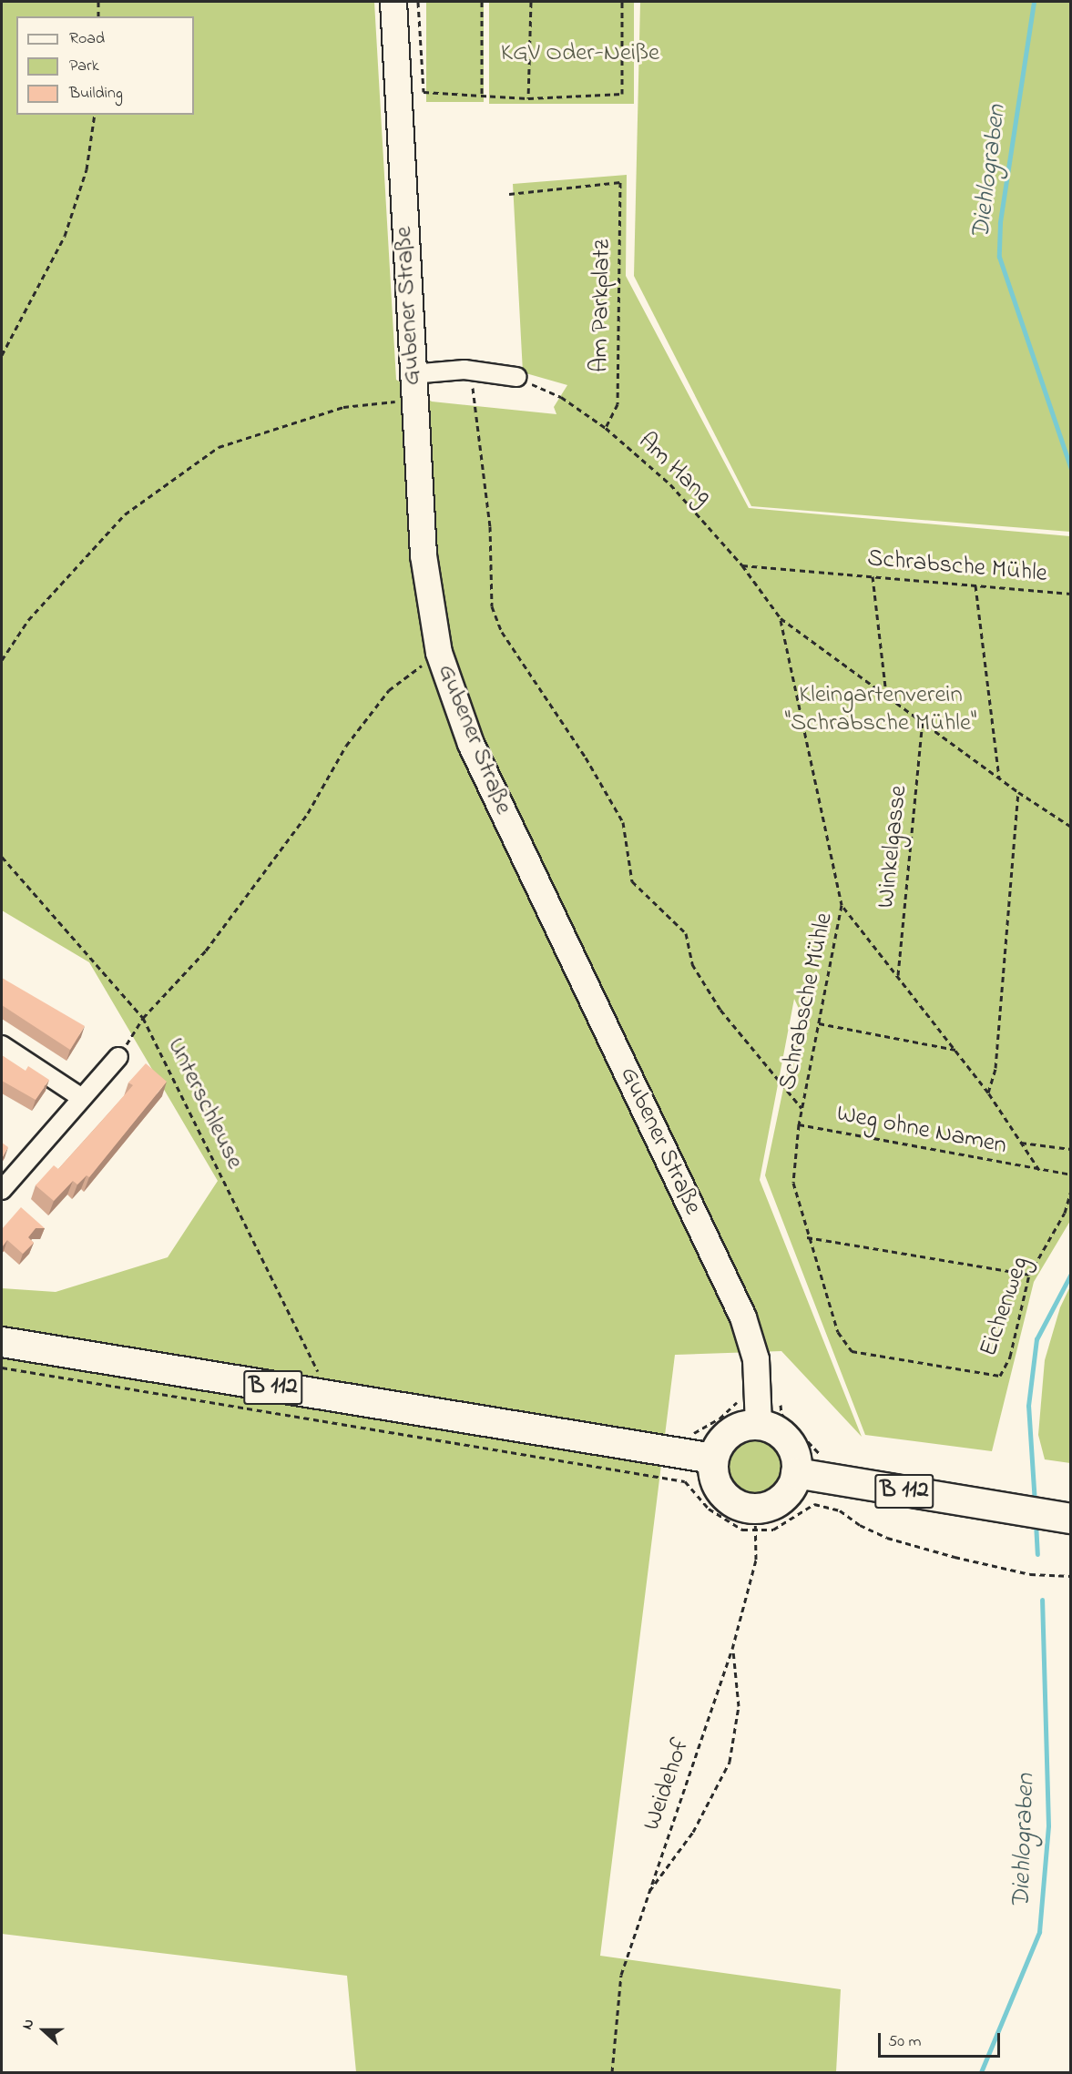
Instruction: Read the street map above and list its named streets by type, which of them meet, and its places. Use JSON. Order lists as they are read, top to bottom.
{
  "streets": {
    "main road": ["Gubener Straße", "B 112"],
    "path": [
      "Am Parkplatz",
      "Am Hang",
      "Schrabsche Mühle",
      "Winkelgasse",
      "Unterschleuse",
      "Weg ohne Namen",
      "Eichenweg",
      "Weidehof"
    ]
  },
  "crossings": [
    ["Gubener Straße", "B 112"],
    ["Gubener Straße", "Weidehof"],
    ["Am Parkplatz", "Am Hang"],
    ["Am Hang", "Schrabsche Mühle"],
    ["Schrabsche Mühle", "Winkelgasse"],
    ["Schrabsche Mühle", "Weg ohne Namen"],
    ["Schrabsche Mühle", "Eichenweg"],
    ["Unterschleuse", "B 112"],
    ["B 112", "Weidehof"]
  ],
  "water": ["Diehlograben"],
  "parks": ["KGV Oder-Neiße", "Kleingartenverein \"Schrabsche Mühle\""],
  "legend": ["Road", "Park", "Building"],
  "scale_bar": "50 m",
  "north": "left"
}
